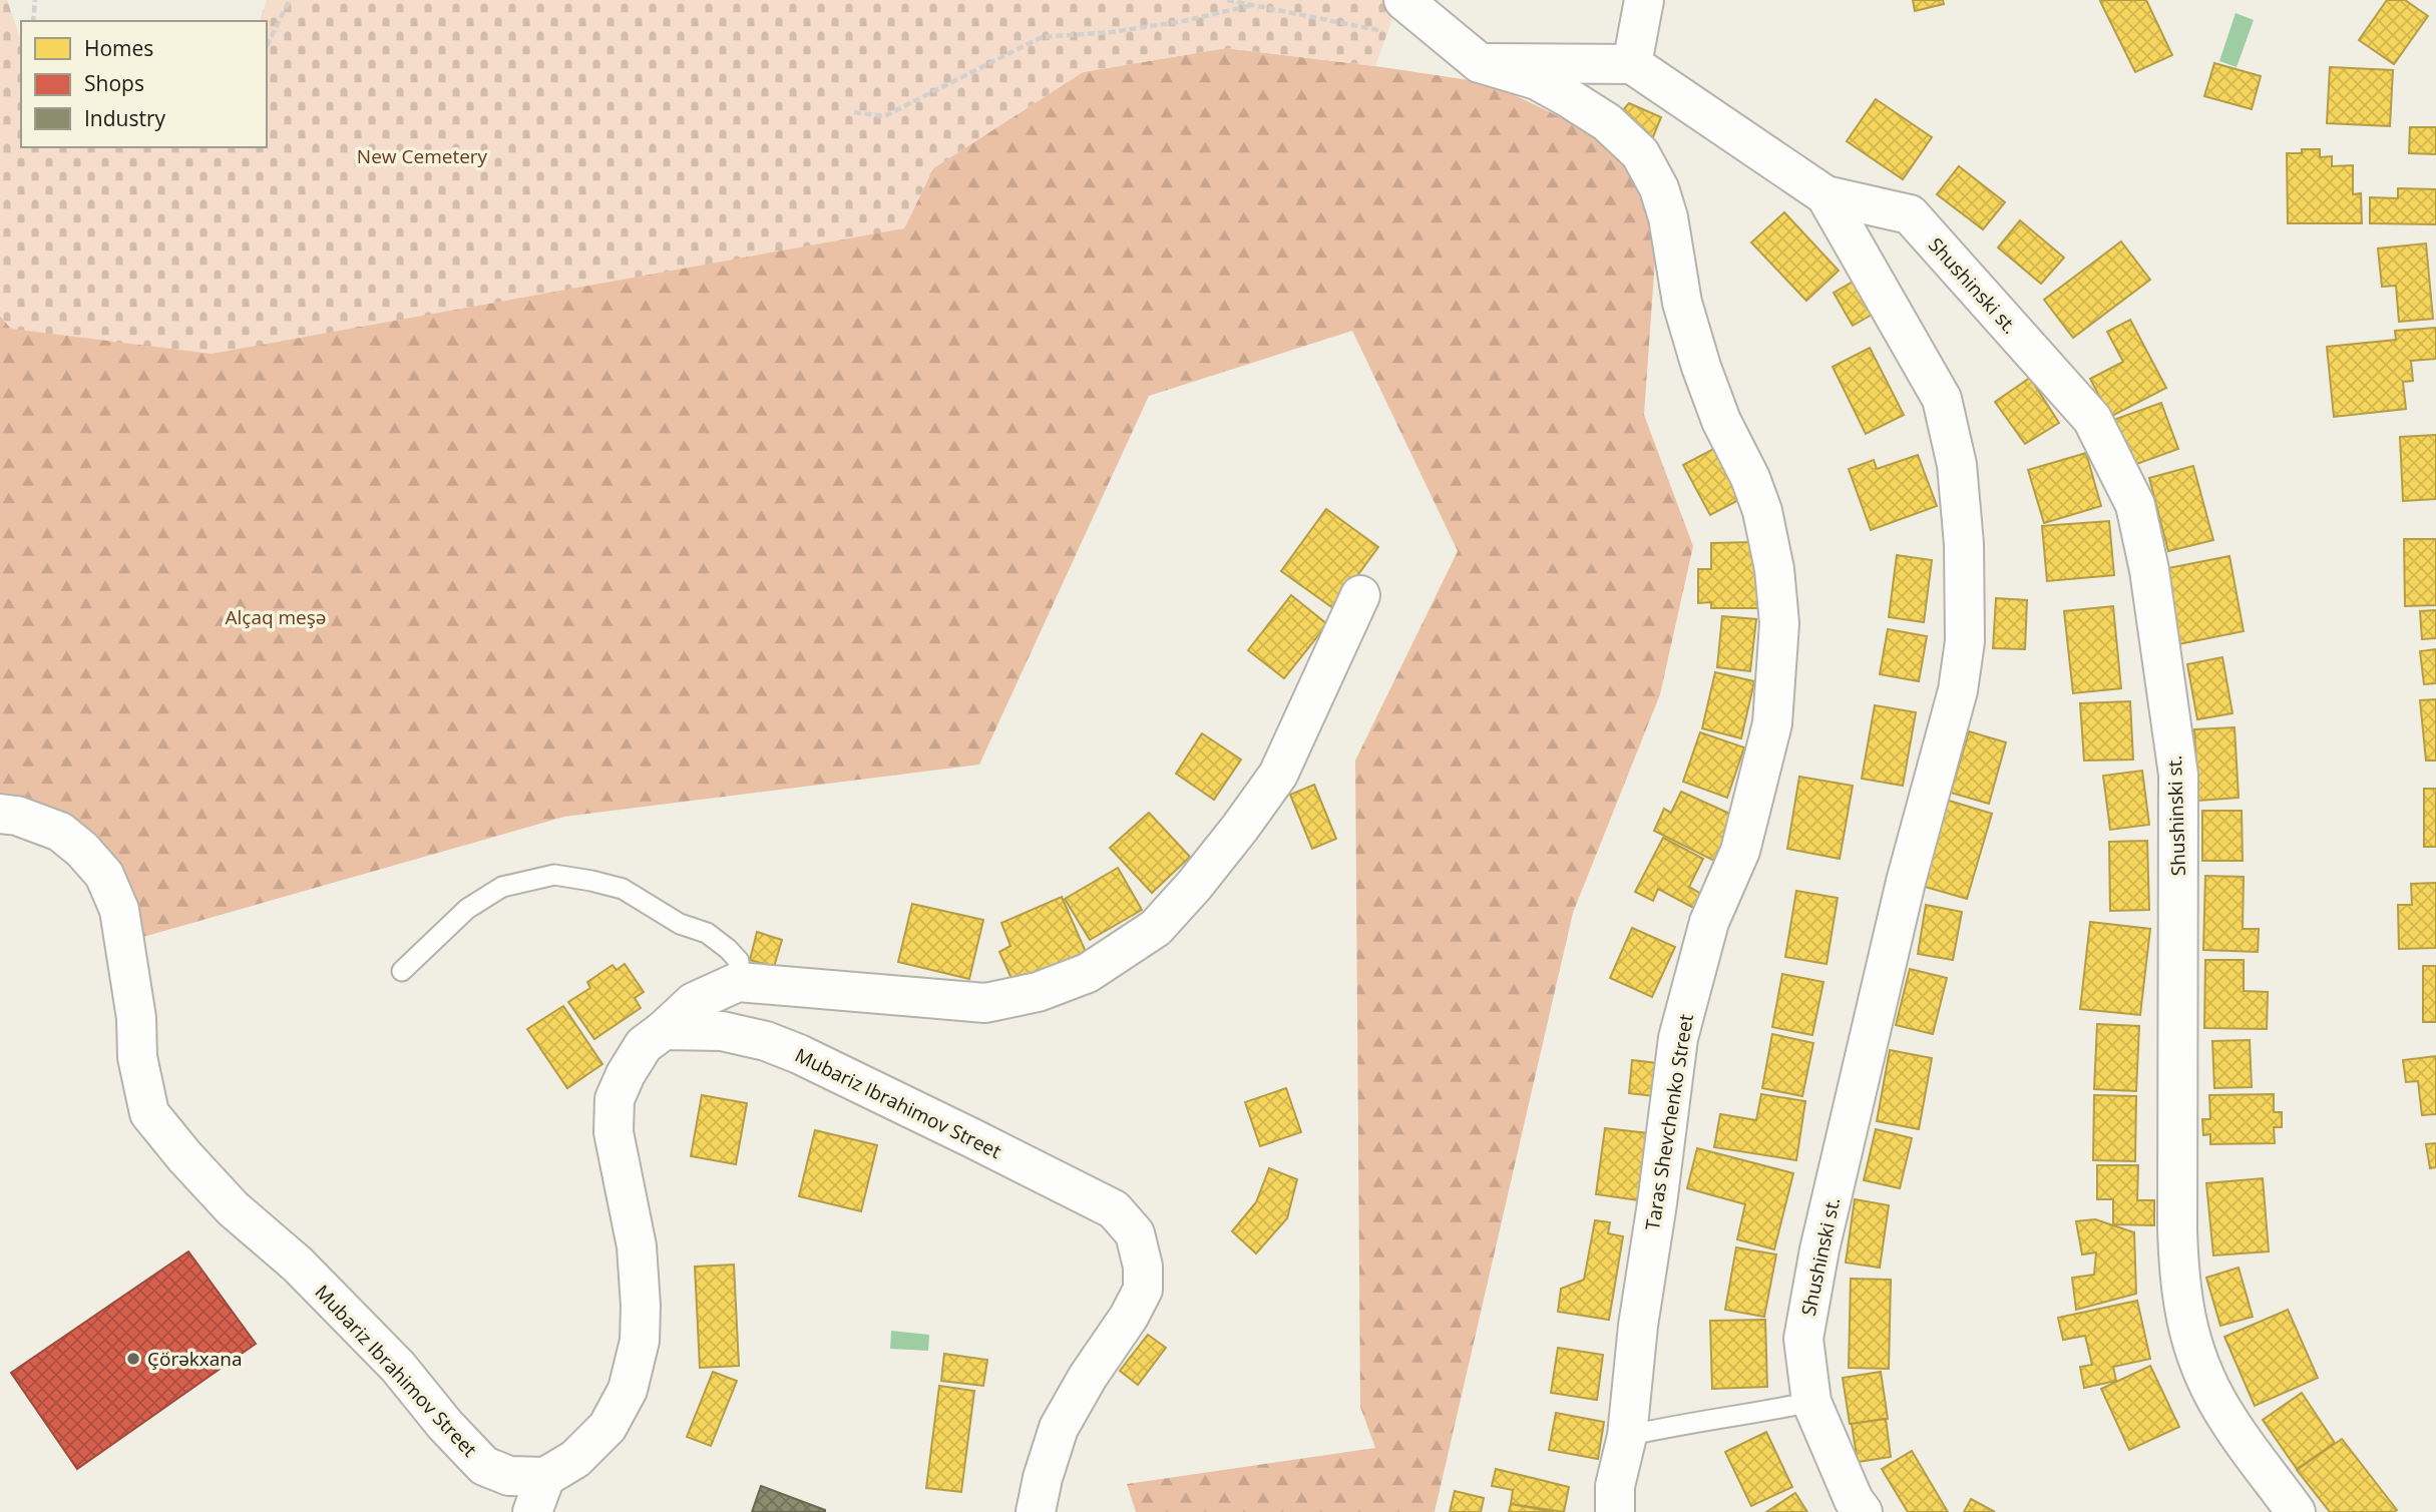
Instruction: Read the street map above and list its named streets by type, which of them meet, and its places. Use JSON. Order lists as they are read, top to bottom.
{
  "streets": {
    "street": ["Shushinski st.", "Mubariz Ibrahimov Street", "Taras Shevchenko Street"]
  },
  "parks": ["New Cemetery", "Alçaq meşə"],
  "places": ["Çörəkxana"],
  "legend": ["Homes", "Shops", "Industry"]
}
